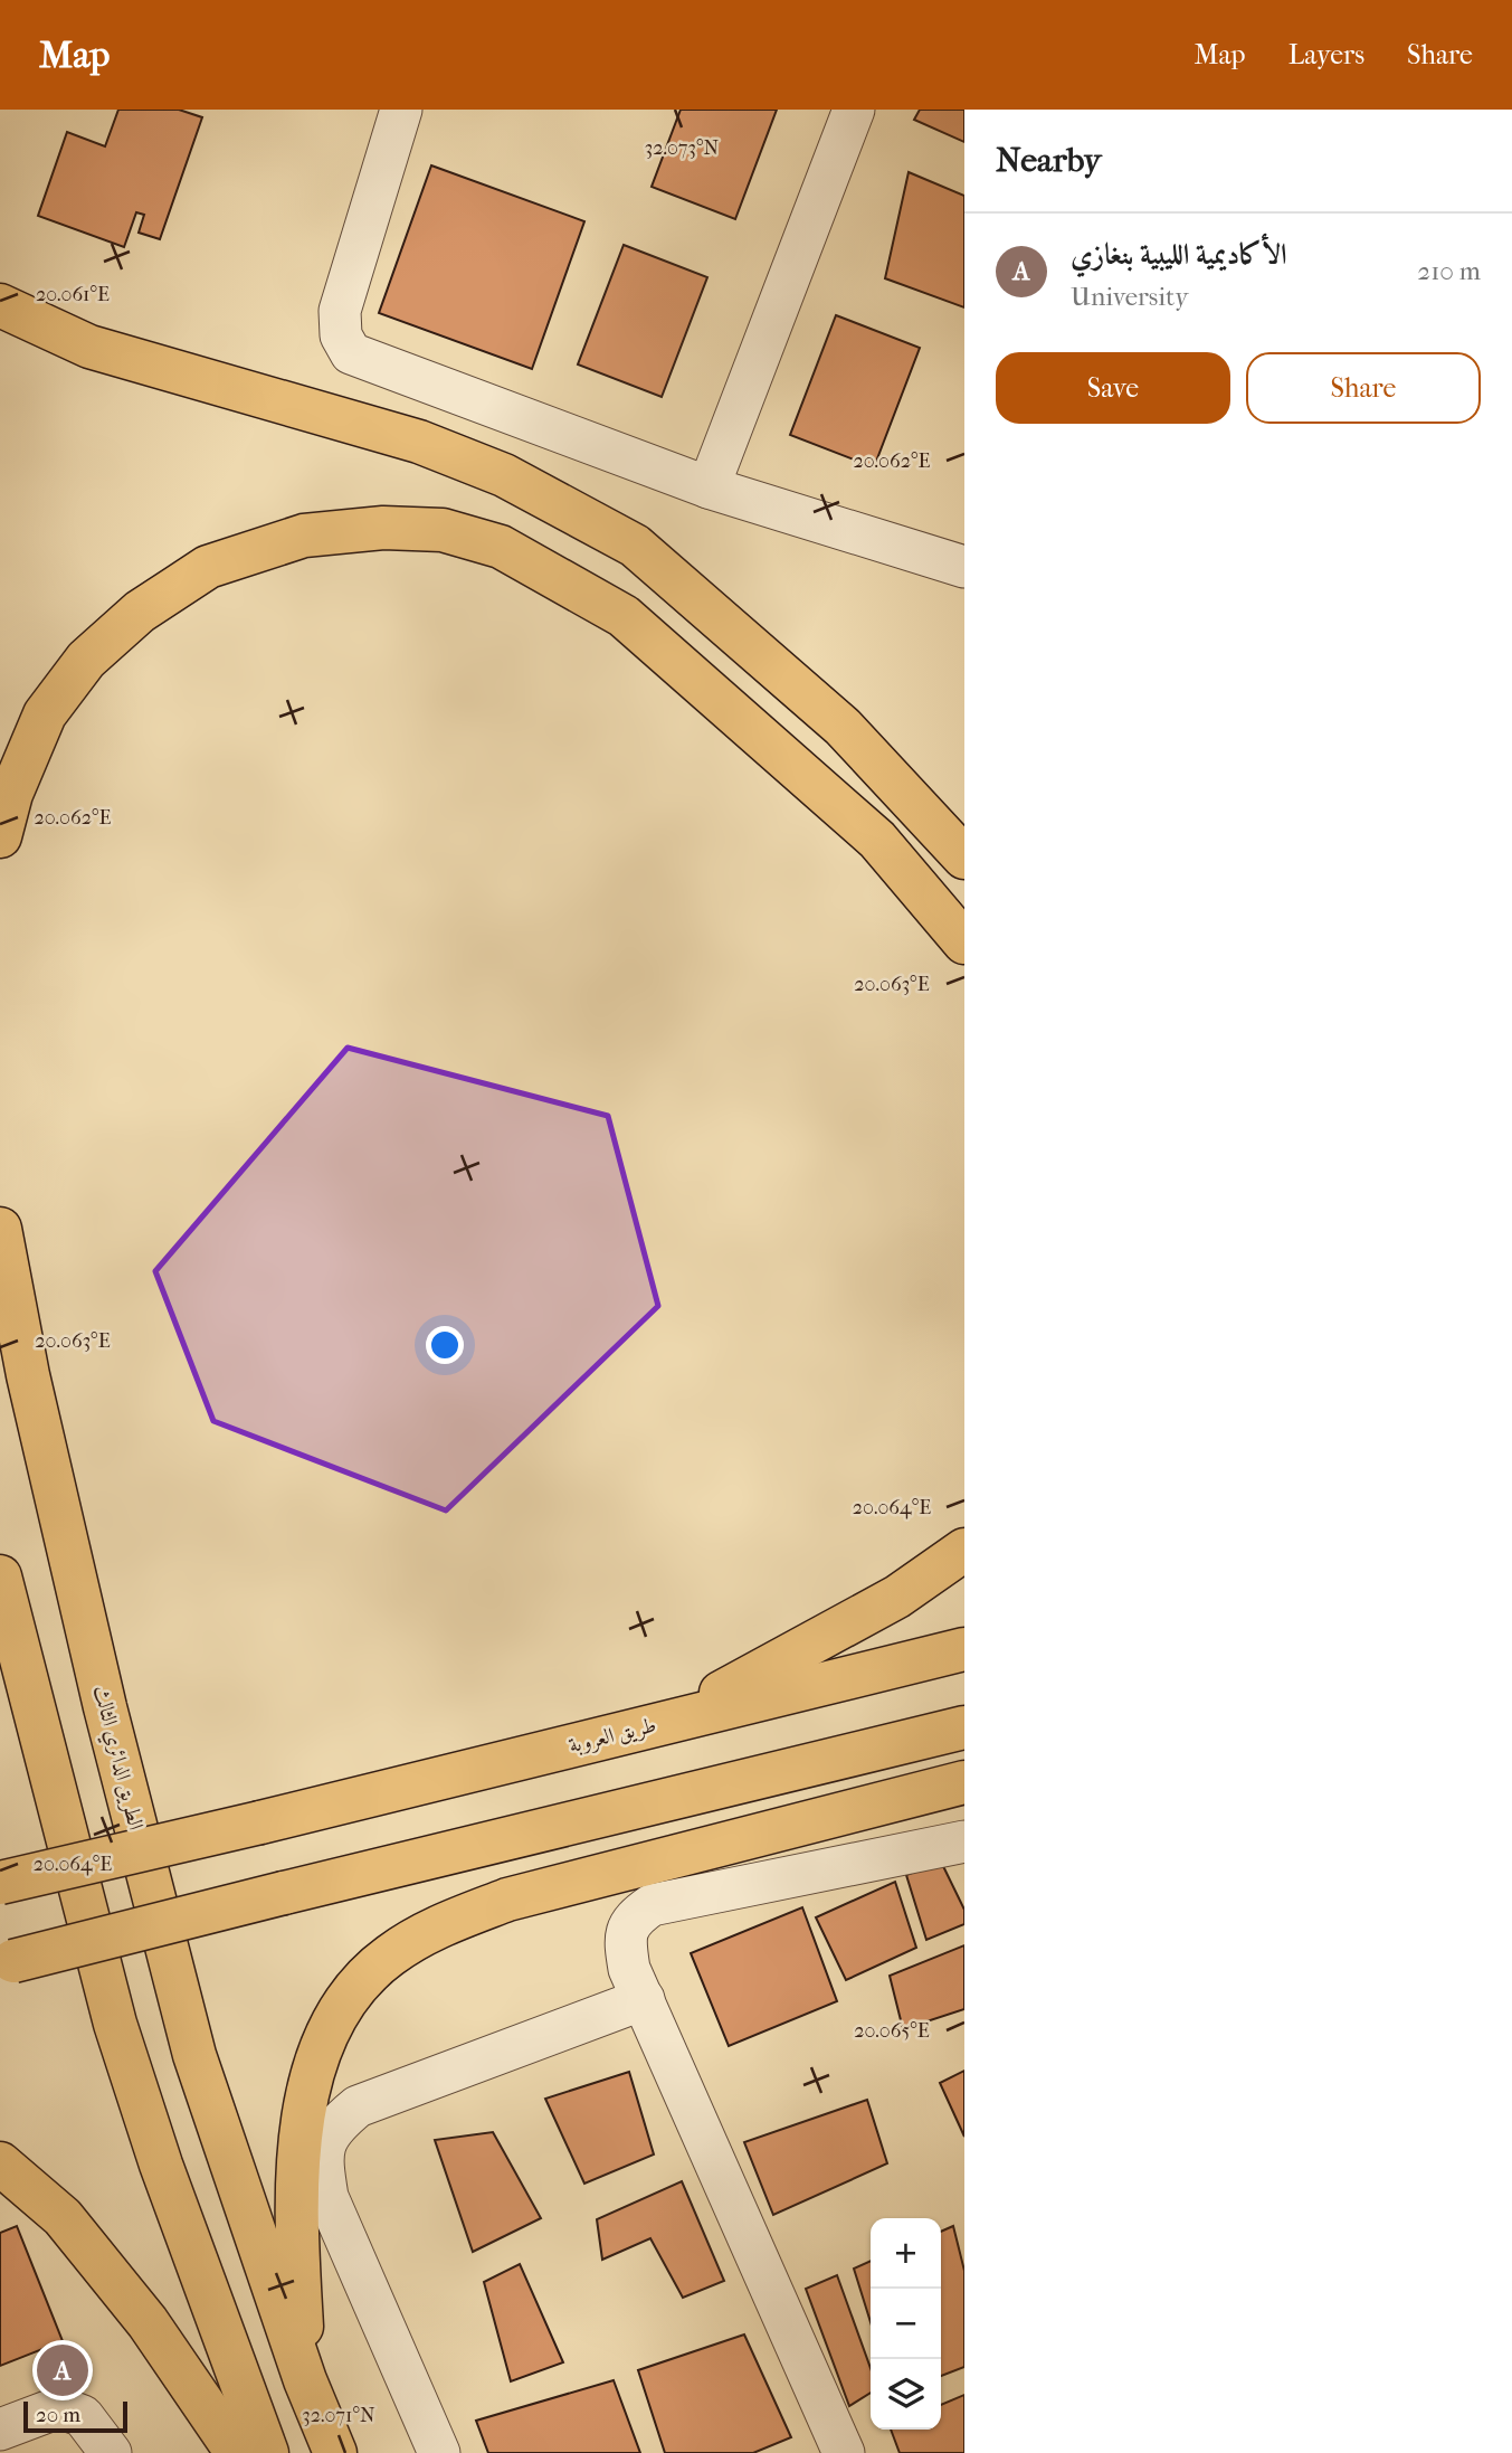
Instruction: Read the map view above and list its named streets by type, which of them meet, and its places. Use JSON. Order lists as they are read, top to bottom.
{
  "streets": {
    "highway": ["طريق العروبة", "الطريق الدائري الثالث"]
  },
  "scale_bar": "20 m",
  "page": {
    "header": "Map",
    "nav": ["Map", "Layers", "Share"],
    "heading": "Nearby",
    "list": [
      {
        "mark": "A",
        "name": "الأكاديمية الليبية بنغازي",
        "note": "University",
        "value": "210 m"
      }
    ],
    "buttons": ["Save", "Share"],
    "map_buttons": ["+", "−"],
    "pins": "A",
    "scale": "20 m"
  },
  "coordinates": [
    "32.073°N",
    "20.061°E",
    "20.062°E",
    "20.063°E",
    "20.064°E",
    "20.065°E",
    "32.071°N"
  ]
}
